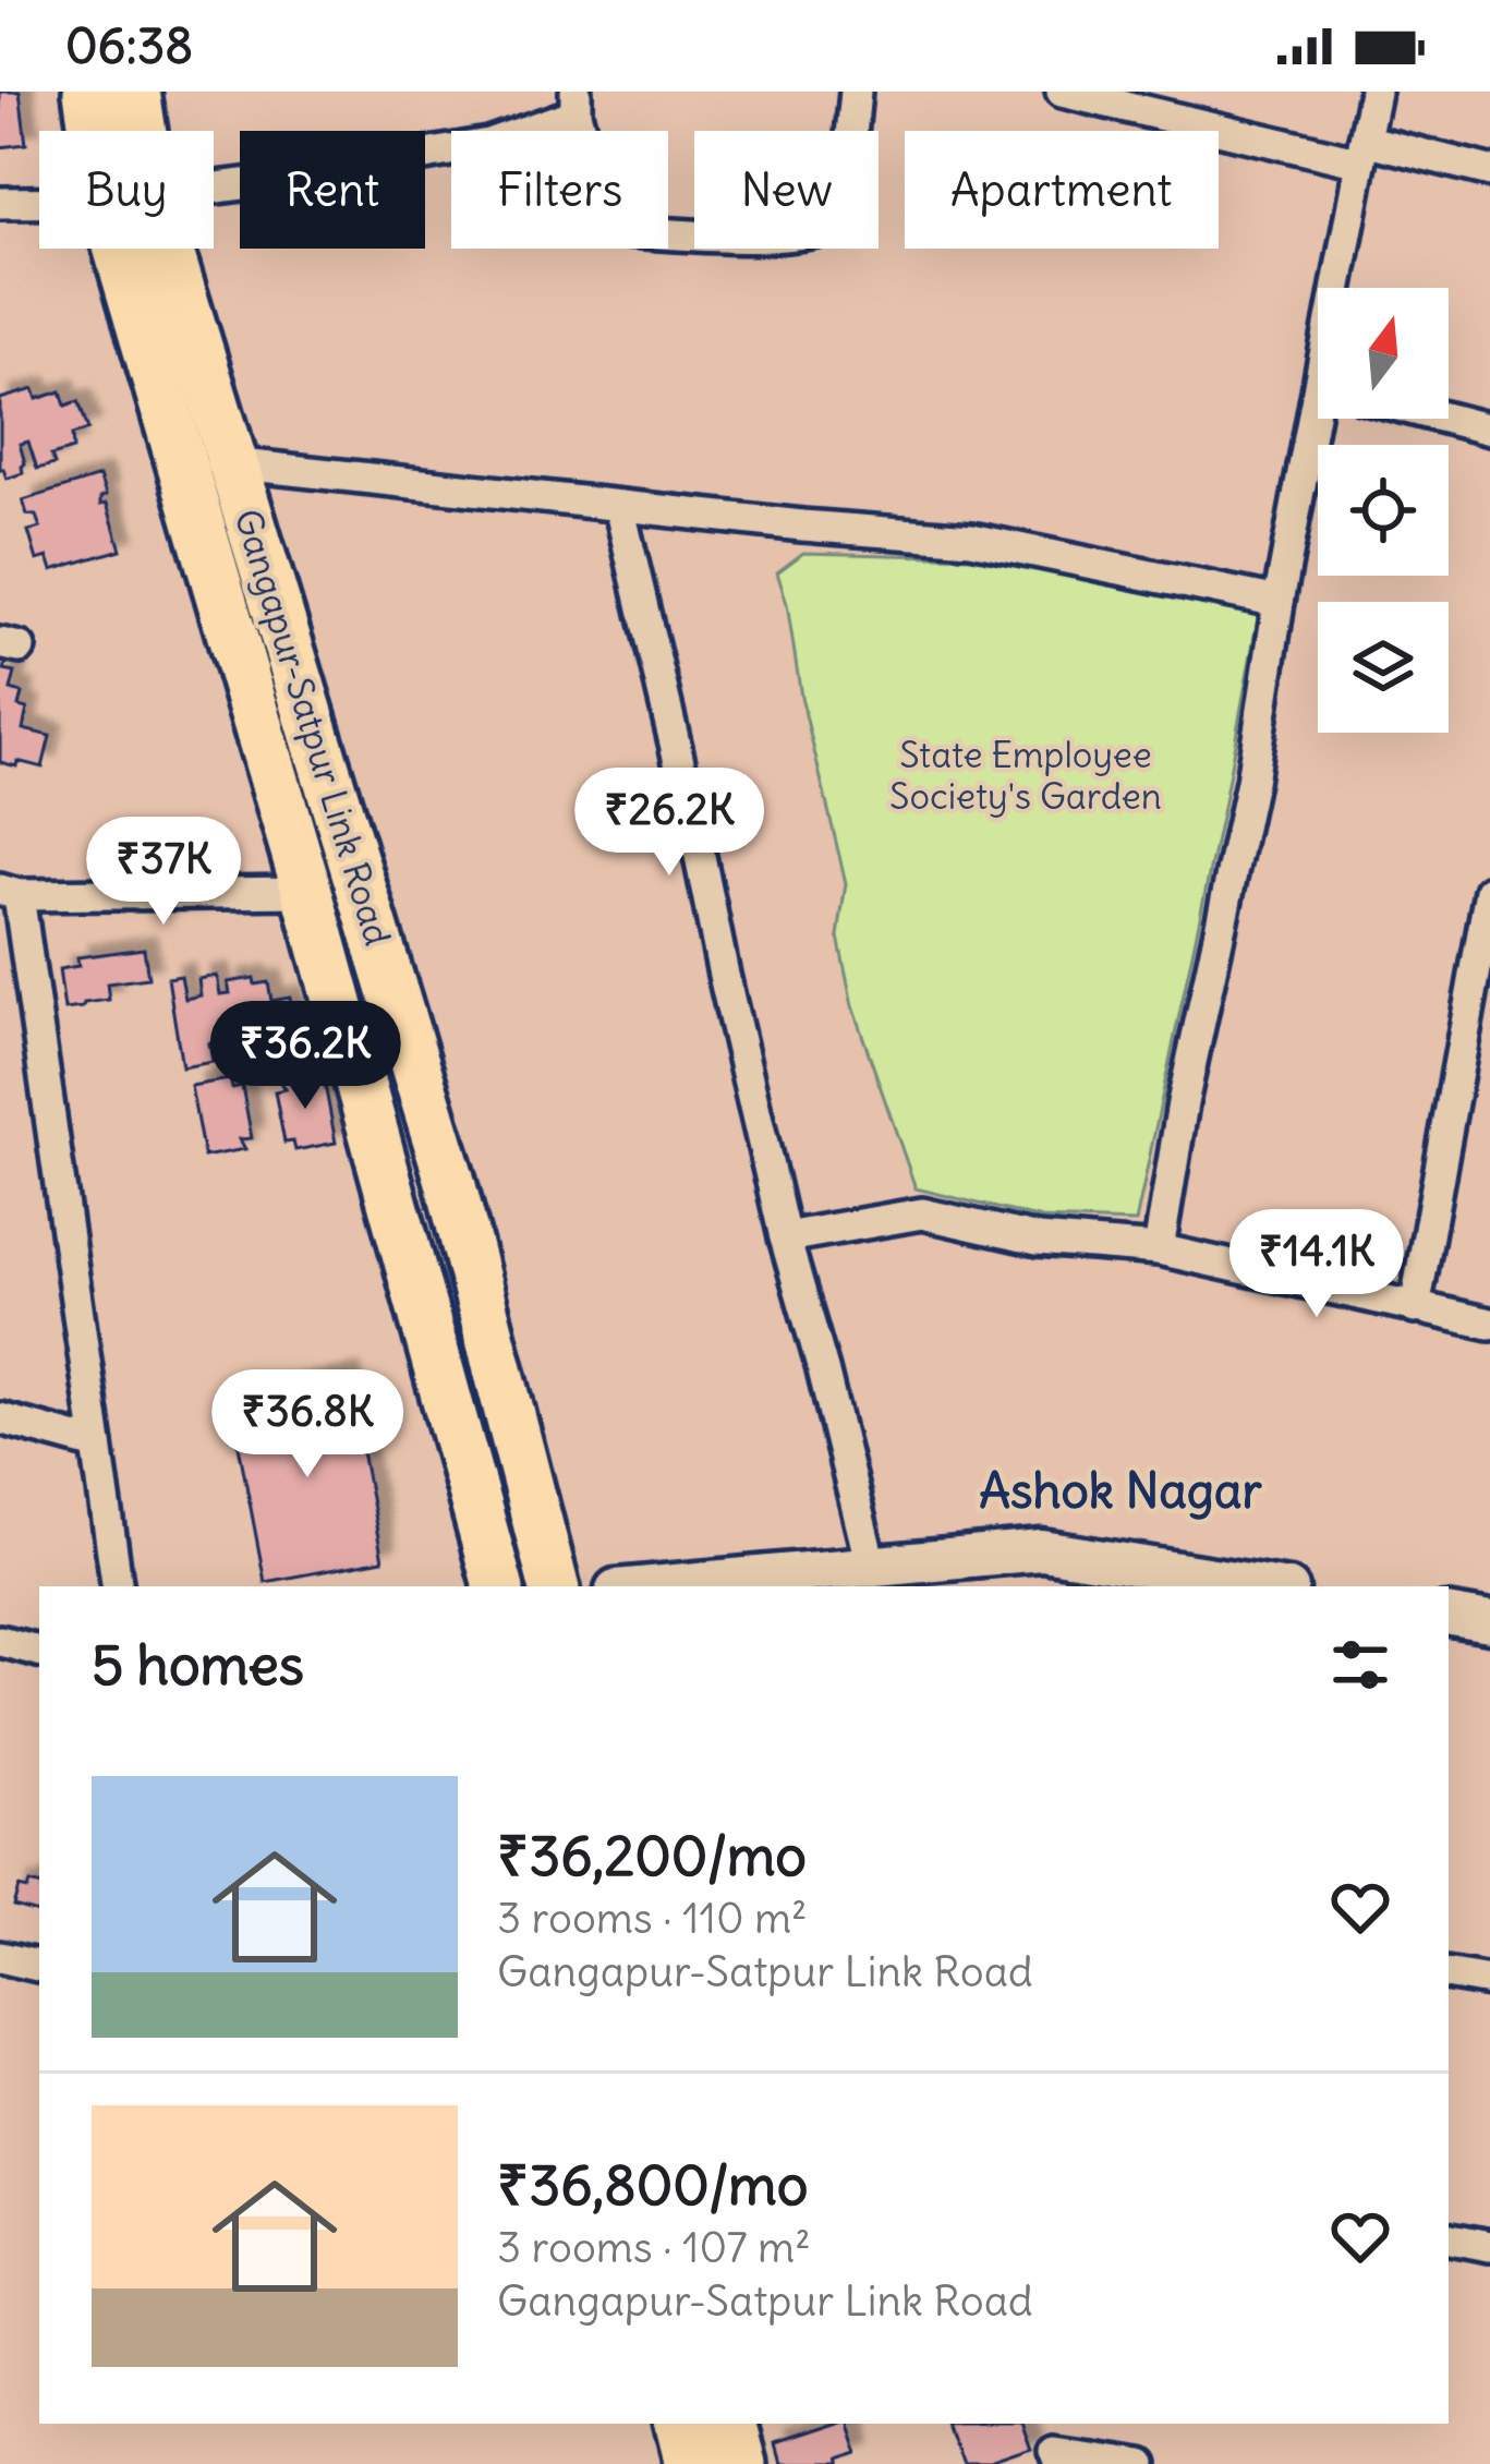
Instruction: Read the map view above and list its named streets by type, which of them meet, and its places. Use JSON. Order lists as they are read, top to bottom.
{
  "streets": {
    "main road": ["Gangapur-Satpur Link Road"]
  },
  "districts": ["Ashok Nagar"],
  "parks": ["State Employee Society's Garden"],
  "north": "top",
  "page": {
    "status": "06:38",
    "chip": [
      "Buy",
      "Rent",
      "Filters",
      "New",
      "Apartment"
    ],
    "price": [
      "₹26.2K",
      "₹37K",
      "₹36.2K",
      "₹14.1K",
      "₹36.8K"
    ],
    "heading": "5 homes",
    "list": [
      {
        "name": "₹36,200/mo",
        "note": "3 rooms · 110 m² · Gangapur-Satpur Link Road"
      },
      {
        "name": "₹36,800/mo",
        "note": "3 rooms · 107 m² · Gangapur-Satpur Link Road"
      }
    ]
  }
}
